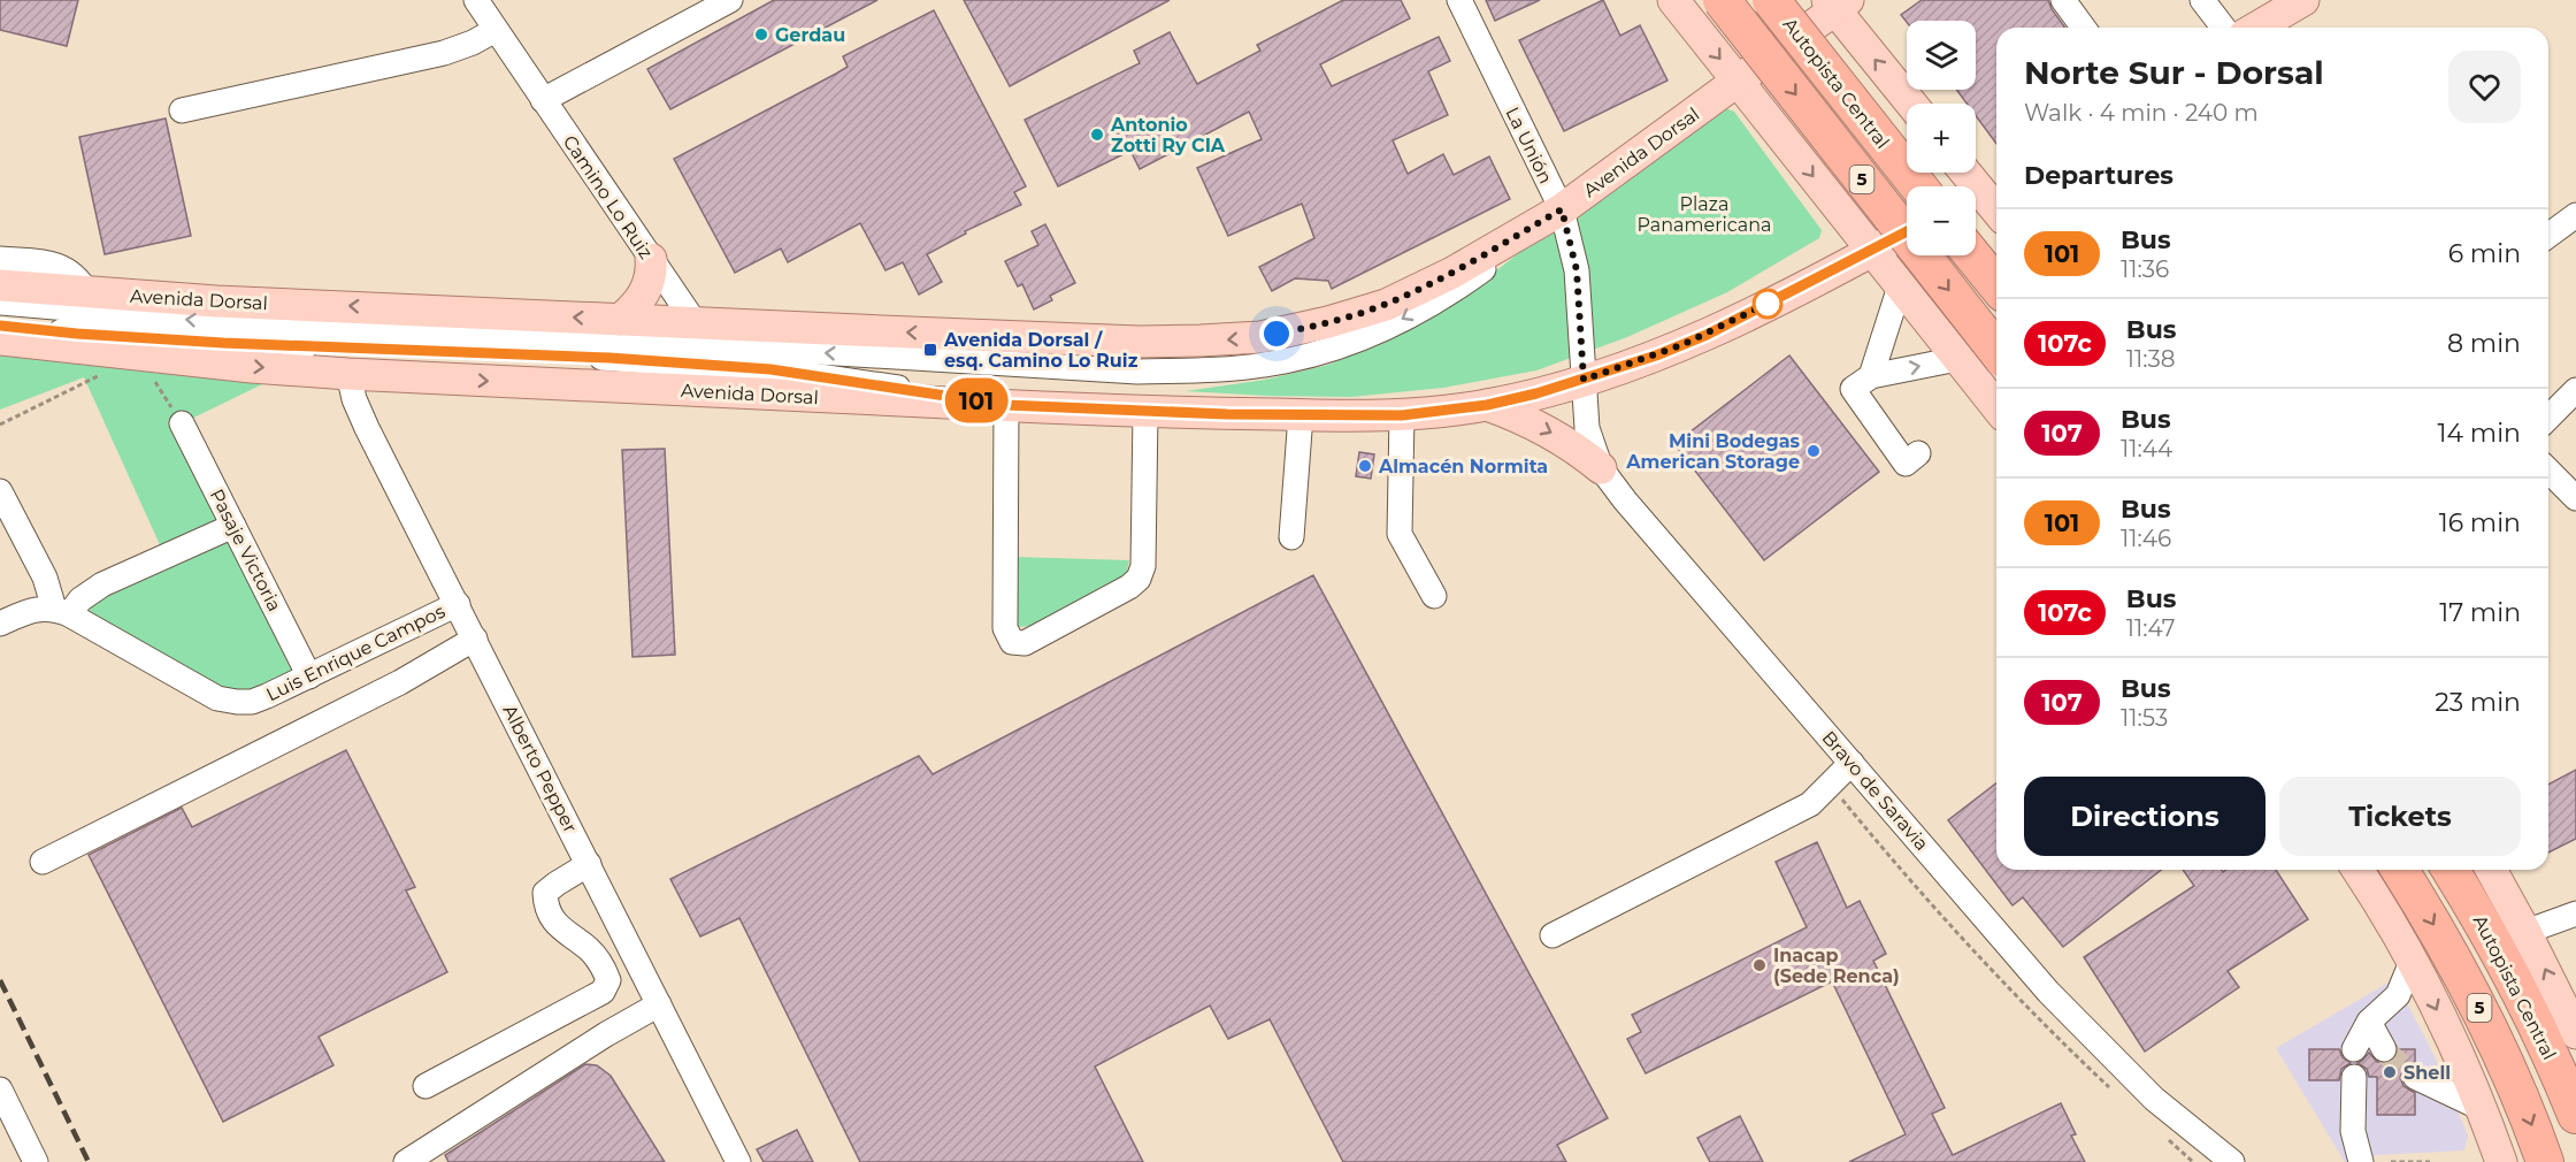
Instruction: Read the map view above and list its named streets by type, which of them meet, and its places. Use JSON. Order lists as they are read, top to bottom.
{
  "streets": {
    "highway": ["Autopista Central", "5"],
    "main road": ["Avenida Dorsal"],
    "street": [
      "La Unión",
      "Camino Lo Ruiz",
      "Pasaje Victoria",
      "Luis Enrique Campos",
      "Alberto Pepper",
      "Bravo de Saravia"
    ]
  },
  "crossings": [
    ["La Unión", "Avenida Dorsal"],
    ["La Unión", "Bravo de Saravia"],
    ["Avenida Dorsal", "Camino Lo Ruiz"],
    ["Avenida Dorsal", "Alberto Pepper"],
    ["Avenida Dorsal", "Bravo de Saravia"],
    ["Pasaje Victoria", "Luis Enrique Campos"],
    ["Luis Enrique Campos", "Alberto Pepper"]
  ],
  "parks": ["Plaza Panamericana"],
  "places": {
    "other": [
      "Gerdau",
      "Antonio Zotti Ry CIA",
      "Mini Bodegas American Storage",
      "Almacén Normita",
      "Inacap (Sede Renca)",
      "Shell"
    ],
    "transit": ["Avenida Dorsal / esq. Camino Lo Ruiz"]
  },
  "lines": ["bus line 101"],
  "page": {
    "on_map": "101",
    "map_buttons": ["+", "−"],
    "heading": [
      ["Norte Sur - Dorsal", "Walk · 4 min · 240 m"],
      "Departures"
    ],
    "list": [
      {
        "mark": "101",
        "name": "Bus",
        "note": "11:36",
        "value": "6 min"
      },
      {
        "mark": "107c",
        "name": "Bus",
        "note": "11:38",
        "value": "8 min"
      },
      {
        "mark": "107",
        "name": "Bus",
        "note": "11:44",
        "value": "14 min"
      },
      {
        "mark": "101",
        "name": "Bus",
        "note": "11:46",
        "value": "16 min"
      },
      {
        "mark": "107c",
        "name": "Bus",
        "note": "11:47",
        "value": "17 min"
      },
      {
        "mark": "107",
        "name": "Bus",
        "note": "11:53",
        "value": "23 min"
      }
    ],
    "buttons": ["Directions", "Tickets"]
  }
}
